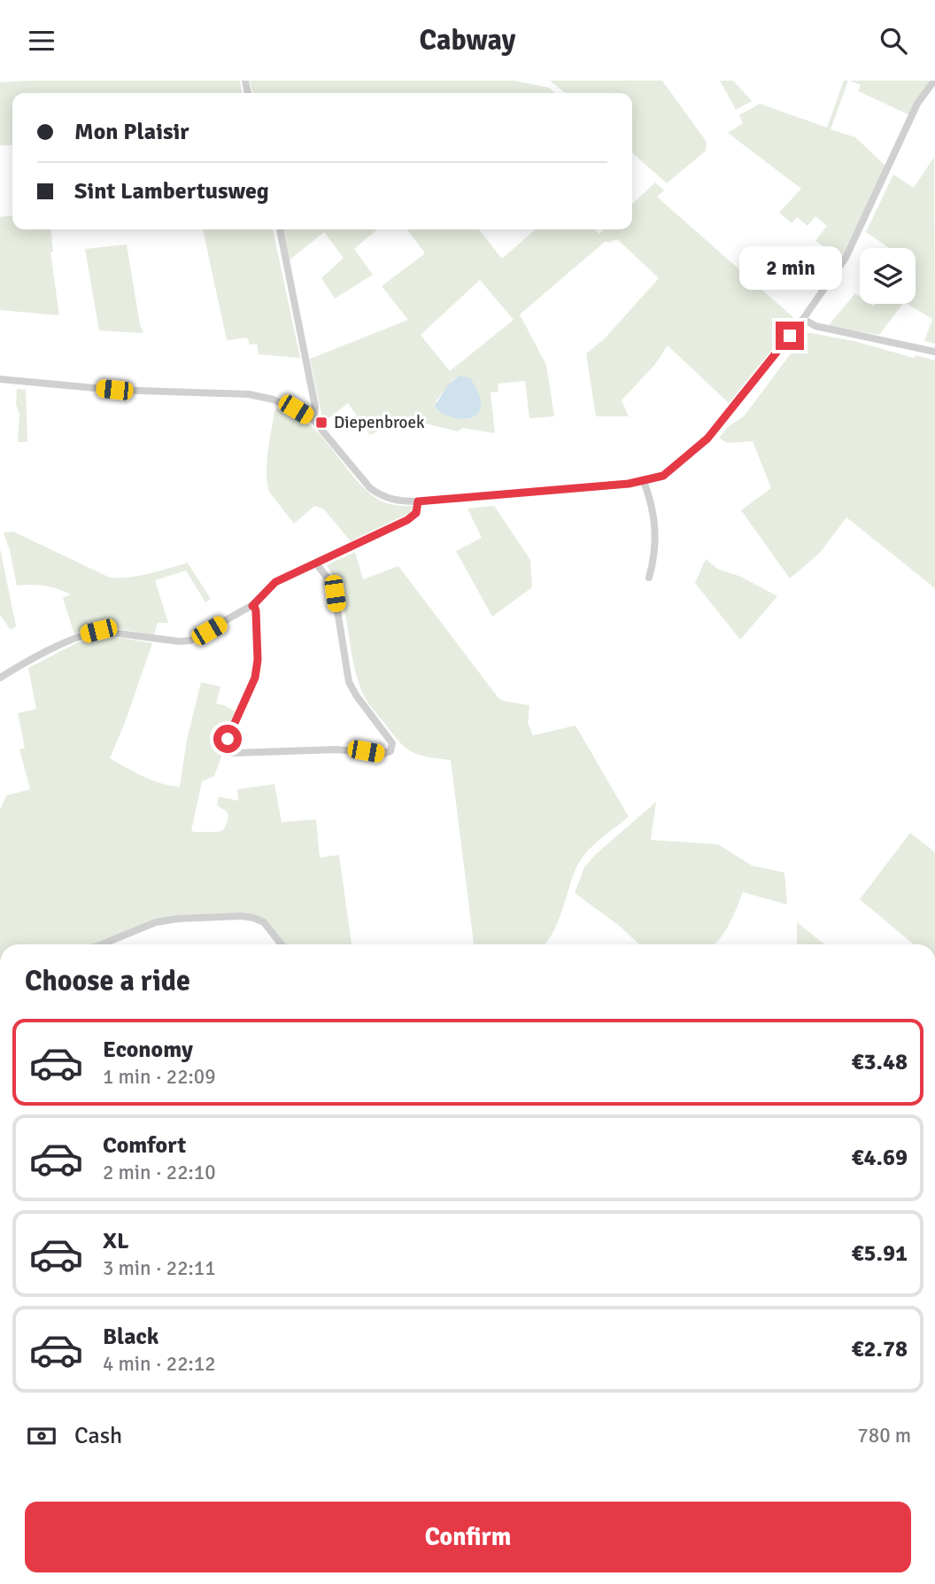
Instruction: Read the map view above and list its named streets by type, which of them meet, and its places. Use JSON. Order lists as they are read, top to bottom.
{
  "places": {
    "transit": ["Diepenbroek"]
  },
  "page": {
    "header": "Cabway",
    "banner": ["Mon Plaisir", "Sint Lambertusweg"],
    "bubble": "2 min",
    "heading": "Choose a ride",
    "list": [
      {
        "name": "Economy",
        "note": "1 min · 22:09",
        "value": "€3.48"
      },
      {
        "name": "Comfort",
        "note": "2 min · 22:10",
        "value": "€4.69"
      },
      {
        "name": "XL",
        "note": "3 min · 22:11",
        "value": "€5.91"
      },
      {
        "name": "Black",
        "note": "4 min · 22:12",
        "value": "€2.78"
      }
    ],
    "pay": ["Cash", "780 m"],
    "buttons": "Confirm"
  }
}
